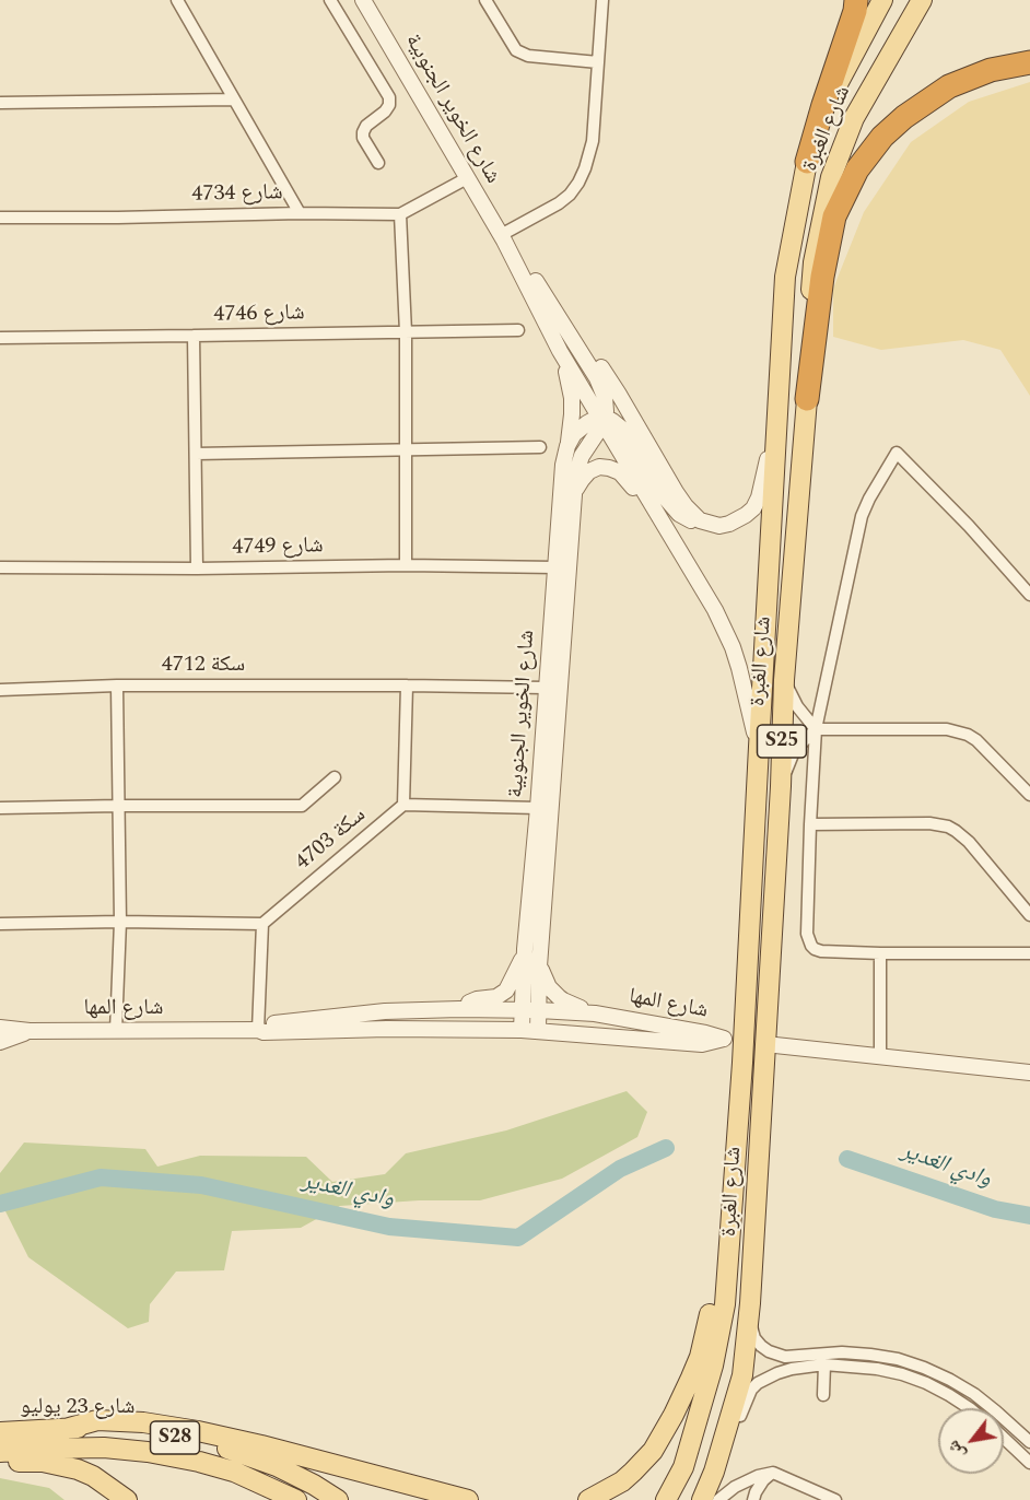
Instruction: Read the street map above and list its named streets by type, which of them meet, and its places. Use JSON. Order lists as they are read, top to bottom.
{
  "streets": {
    "main road": [
      "شارع الغبرة",
      "S25",
      "شارع 23 يوليو",
      "S28"
    ],
    "street": [
      "شارع الخوير الجنوبية",
      "4734 شارع",
      "4746 شارع",
      "4749 شارع",
      "سكة 4712",
      "4703 سكة",
      "شارع المها"
    ]
  },
  "crossings": [
    ["شارع الخوير الجنوبية", "شارع الغبرة"],
    ["شارع الخوير الجنوبية", "4734 شارع"],
    ["شارع الخوير الجنوبية", "4749 شارع"],
    ["شارع الخوير الجنوبية", "سكة 4712"],
    ["شارع الخوير الجنوبية", "شارع المها"]
  ],
  "water": ["وادي الغدير"],
  "north": "bottom left"
}
